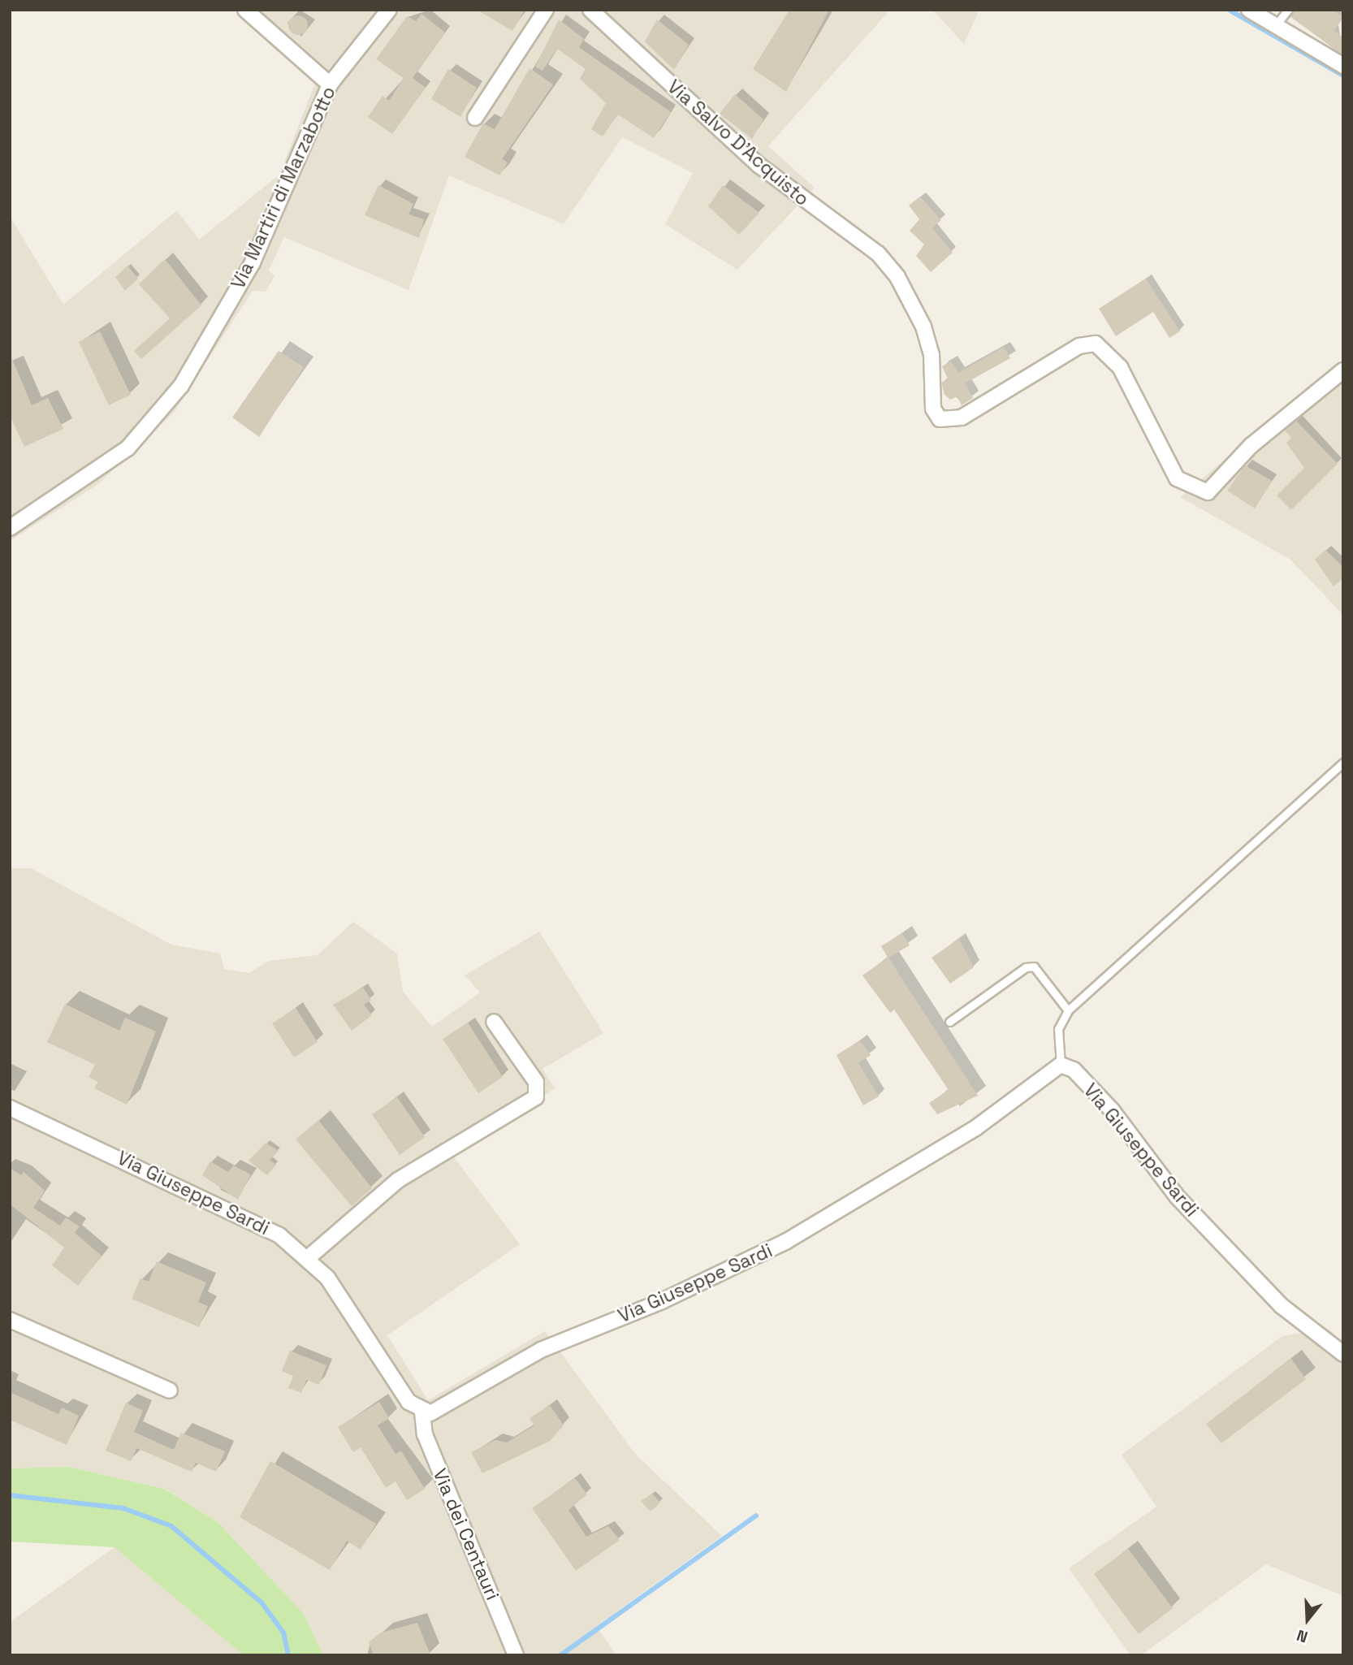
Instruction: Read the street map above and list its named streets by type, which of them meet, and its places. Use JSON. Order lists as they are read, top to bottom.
{
  "streets": {
    "street": [
      "Via Salvo D'Acquisto",
      "Via Martiri di Marzabotto",
      "Via Giuseppe Sardi",
      "Via dei Centauri"
    ]
  },
  "crossings": [
    ["Via Giuseppe Sardi", "Via dei Centauri"]
  ],
  "north": "bottom"
}
